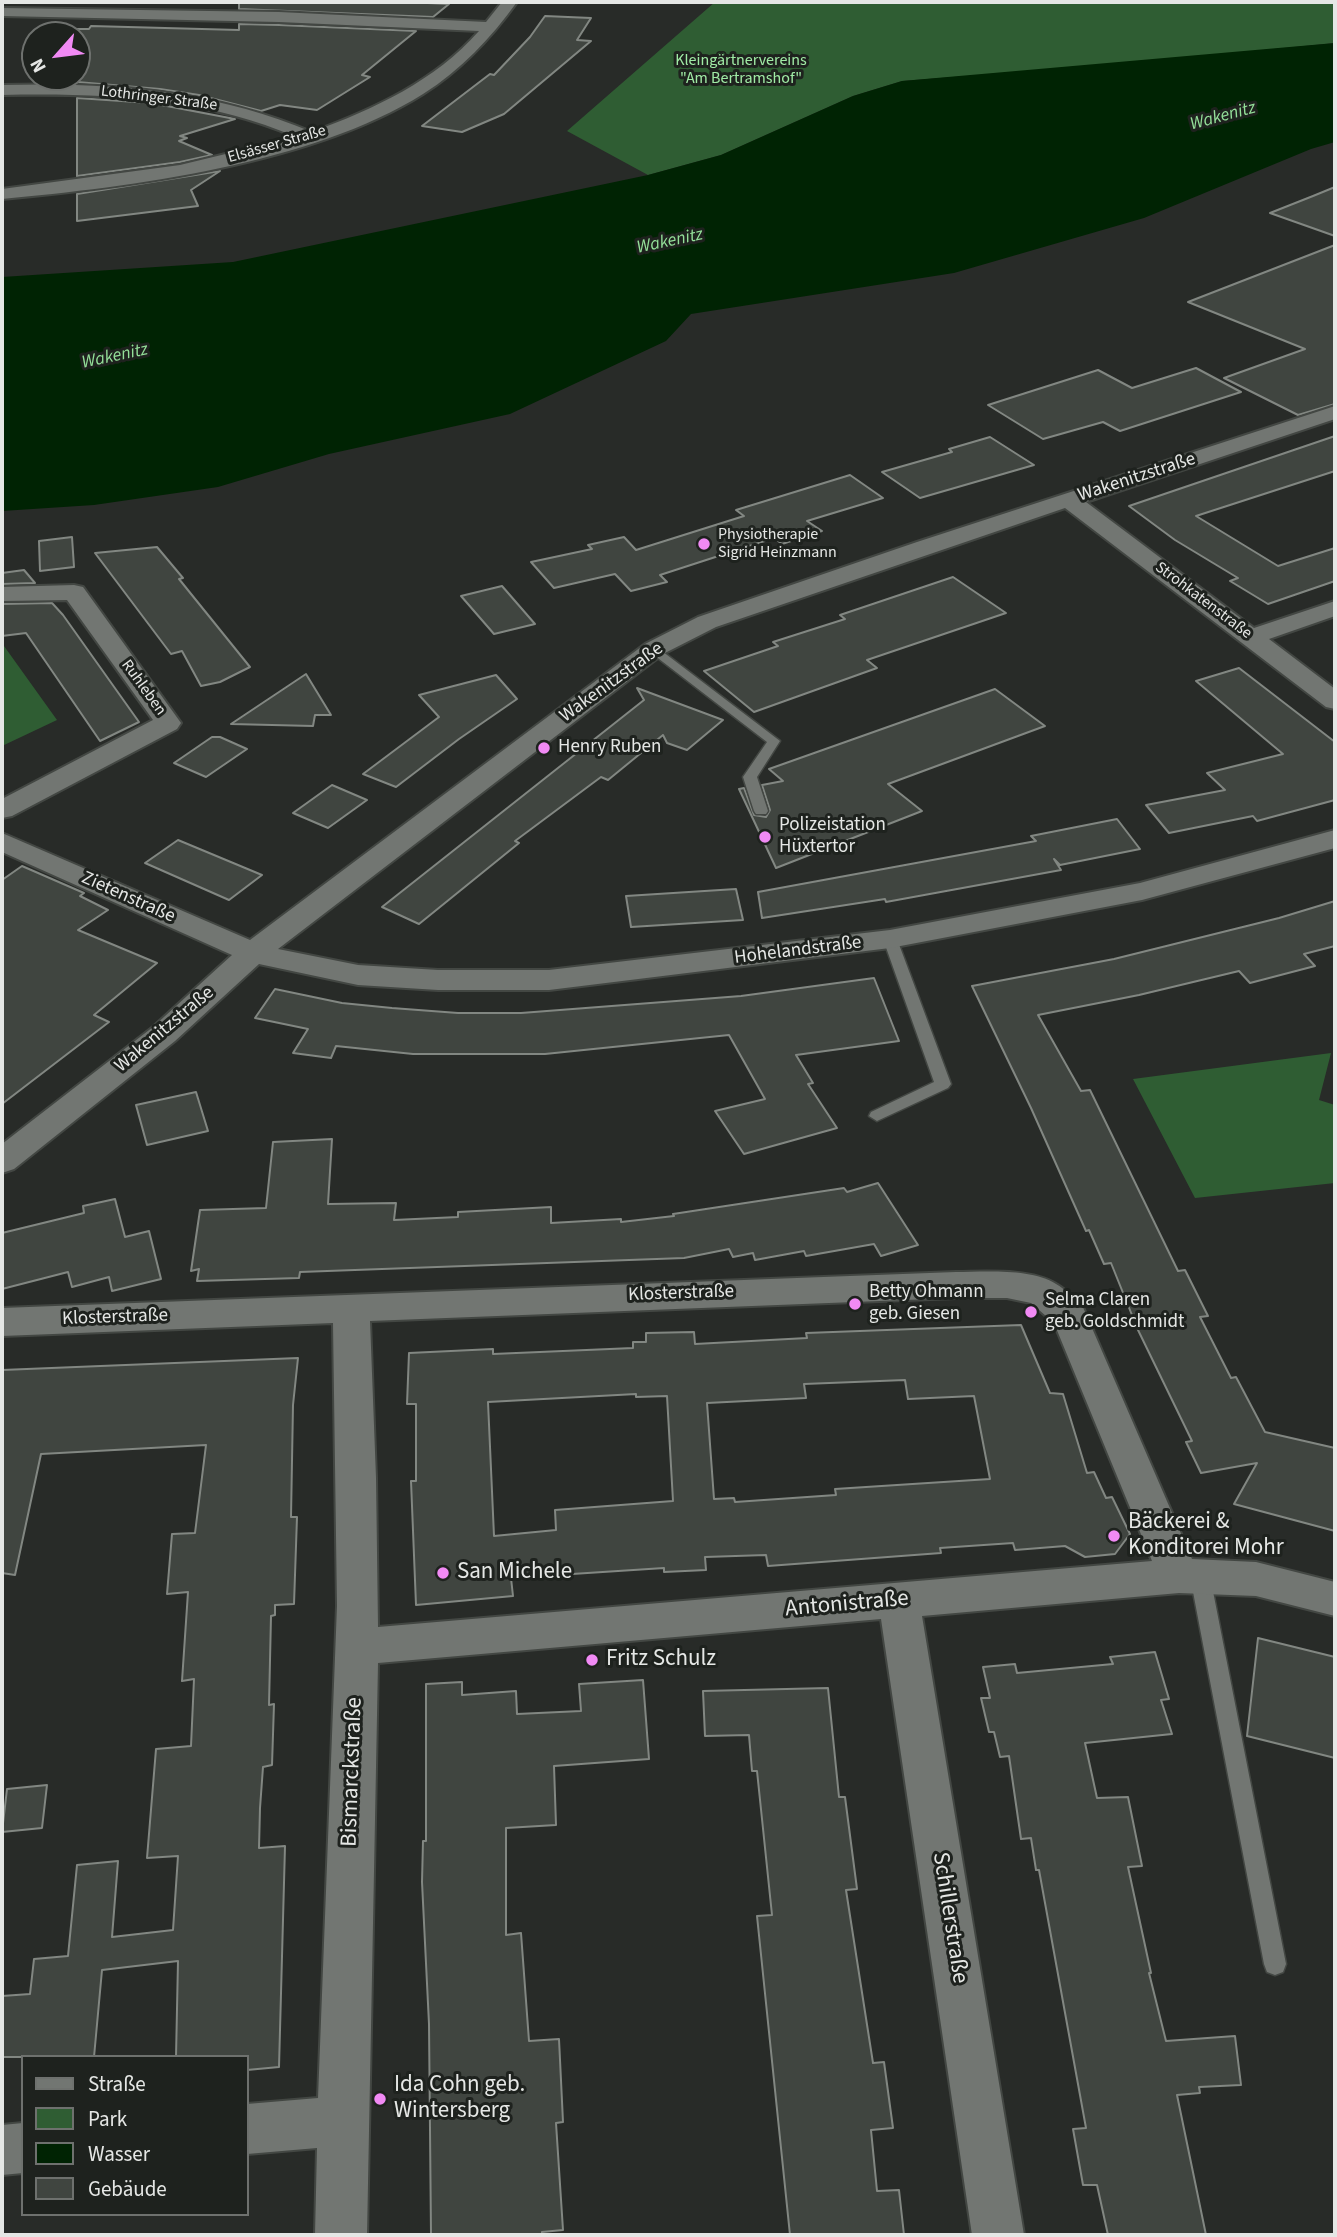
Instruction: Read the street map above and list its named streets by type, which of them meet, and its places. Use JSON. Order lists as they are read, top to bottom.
{
  "streets": {
    "street": [
      "Lothringer Straße",
      "Elsässer Straße",
      "Wakenitzstraße",
      "Strohkatenstraße",
      "Ruhleben",
      "Zietenstraße",
      "Hohelandstraße",
      "Klosterstraße",
      "Antonistraße",
      "Bismarckstraße",
      "Schillerstraße"
    ]
  },
  "crossings": [
    ["Lothringer Straße", "Elsässer Straße"],
    ["Wakenitzstraße", "Strohkatenstraße"],
    ["Wakenitzstraße", "Zietenstraße"],
    ["Wakenitzstraße", "Hohelandstraße"],
    ["Zietenstraße", "Hohelandstraße"],
    ["Klosterstraße", "Antonistraße"],
    ["Klosterstraße", "Bismarckstraße"],
    ["Antonistraße", "Bismarckstraße"],
    ["Antonistraße", "Schillerstraße"]
  ],
  "water": ["Wakenitz"],
  "parks": ["Kleingärtnervereins \"Am Bertramshof\""],
  "places": [
    "Physiotherapie Sigrid Heinzmann",
    "Henry Ruben",
    "Polizeistation Hüxtertor",
    "Betty Ohmann geb. Giesen",
    "Selma Claren geb. Goldschmidt",
    "Bäckerei & Konditorei Mohr",
    "San Michele",
    "Fritz Schulz",
    "Ida Cohn geb. Wintersberg"
  ],
  "legend": [
    "Straße",
    "Park",
    "Wasser",
    "Gebäude"
  ],
  "north": "bottom left"
}
